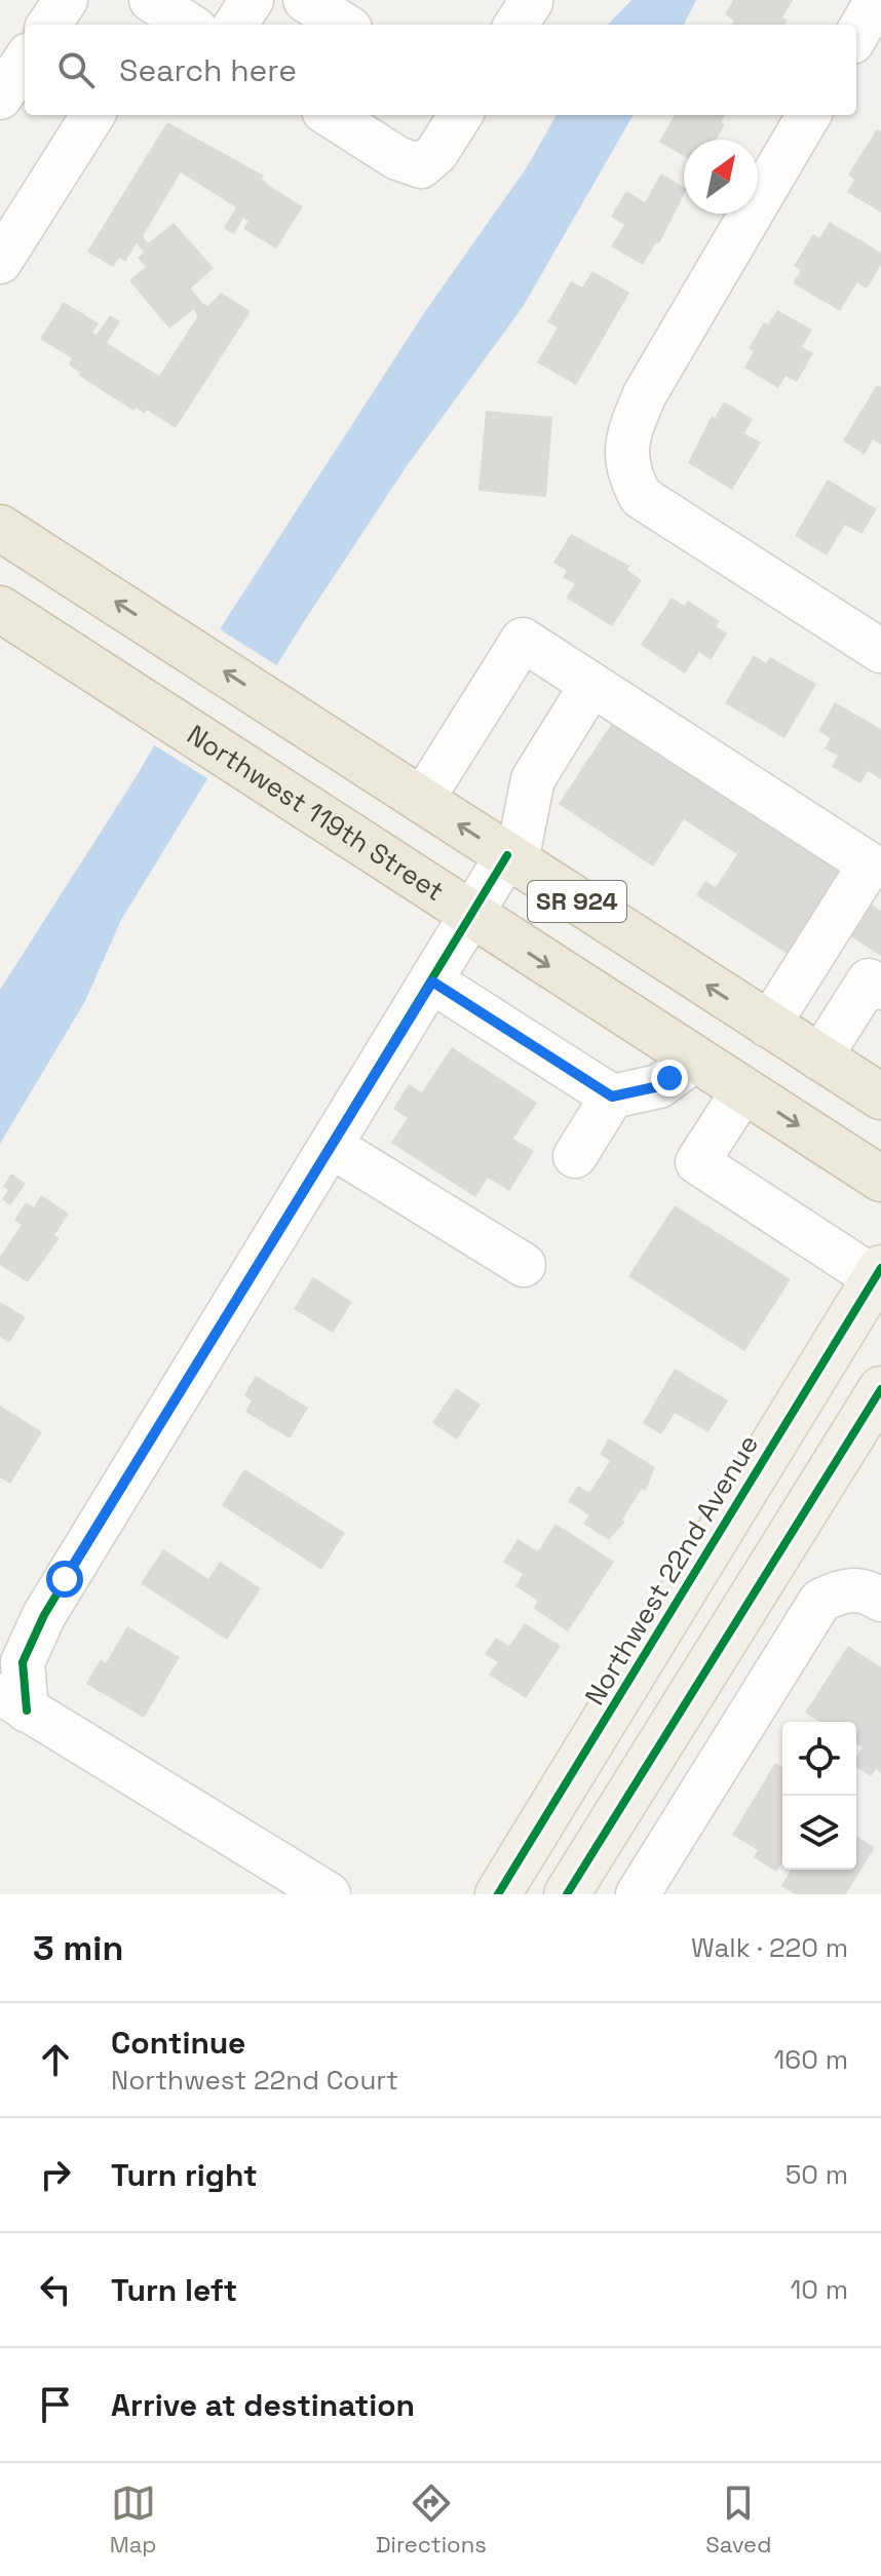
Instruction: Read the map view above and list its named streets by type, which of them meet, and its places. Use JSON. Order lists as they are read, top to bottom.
{
  "streets": {
    "highway": ["Northwest 119th Street", "SR 924"],
    "main road": ["Northwest 22nd Avenue"]
  },
  "north": "top right",
  "page": {
    "search": "Search here",
    "heading": ["3 min", "Walk · 220 m"],
    "list": [
      ["Continue", "Northwest 22nd Court", "160 m"],
      ["Turn right", "50 m"],
      ["Turn left", "10 m"],
      "Arrive at destination"
    ],
    "nav": ["Map", "Directions", "Saved"]
  }
}
